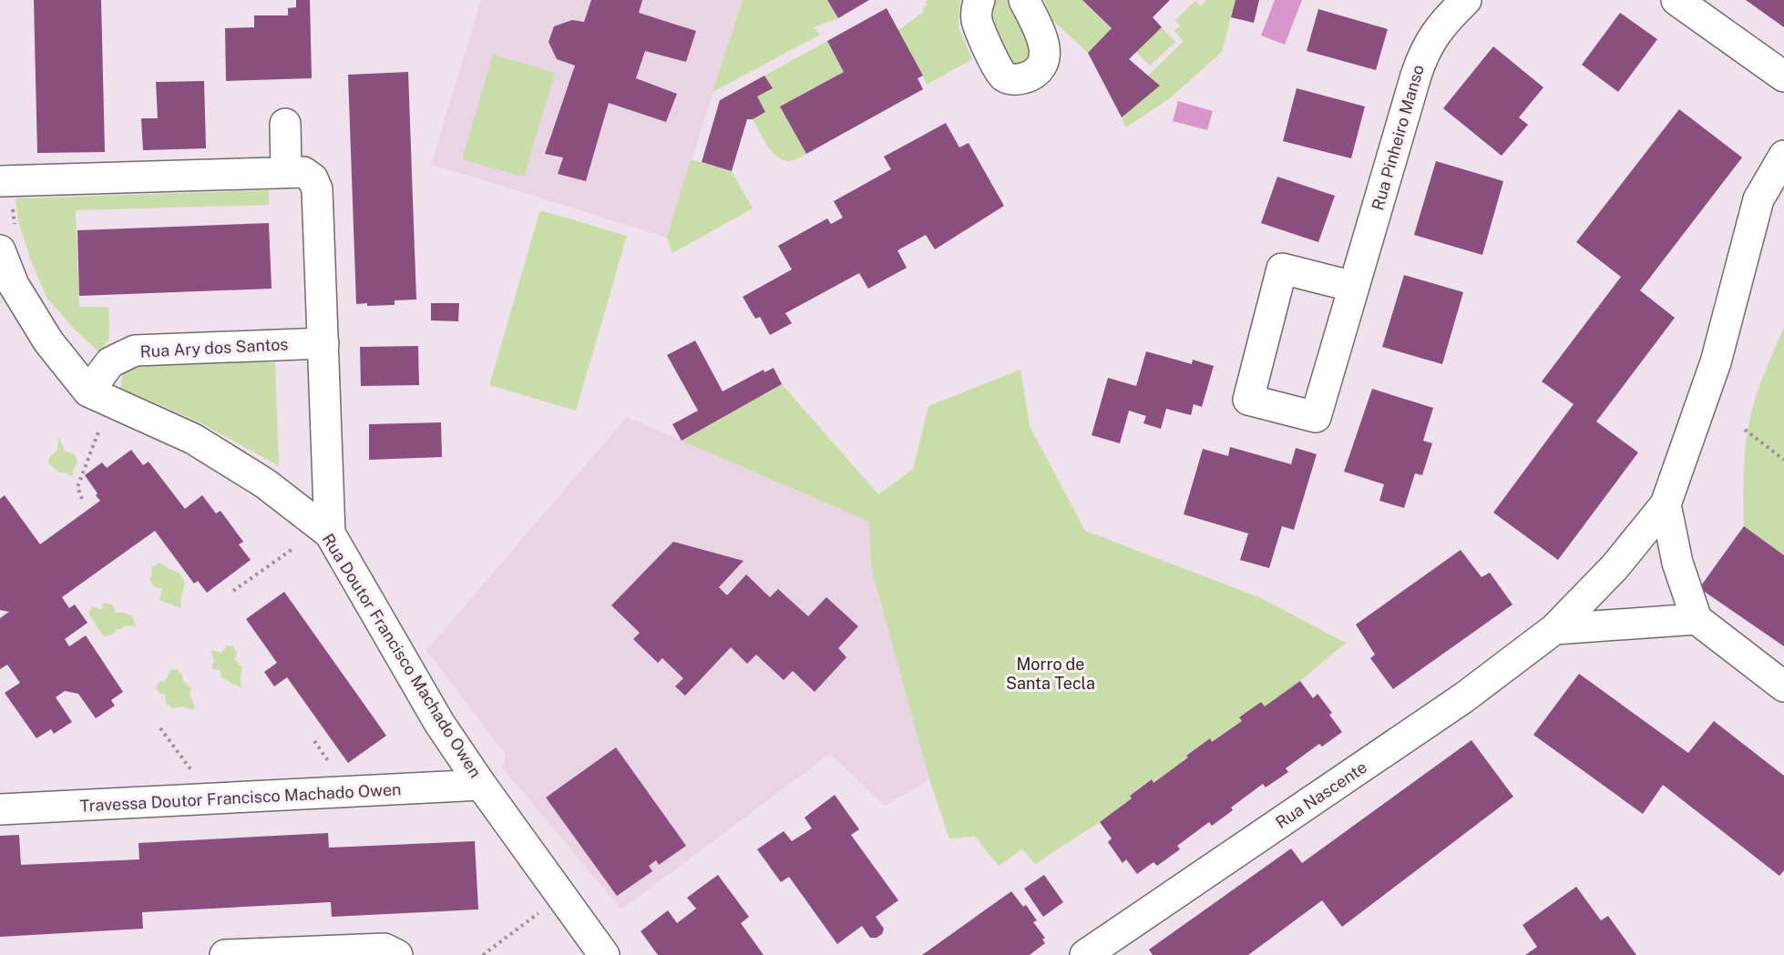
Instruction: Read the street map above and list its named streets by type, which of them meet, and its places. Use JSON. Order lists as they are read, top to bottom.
{
  "streets": {
    "street": [
      "Rua Pinheiro Manso",
      "Rua Ary dos Santos",
      "Rua Doutor Francisco Machado Owen",
      "Rua Nascente",
      "Travessa Doutor Francisco Machado Owen"
    ]
  },
  "crossings": [
    ["Rua Ary dos Santos", "Rua Doutor Francisco Machado Owen"],
    ["Rua Doutor Francisco Machado Owen", "Travessa Doutor Francisco Machado Owen"]
  ],
  "parks": ["Morro de Santa Tecla"]
}
